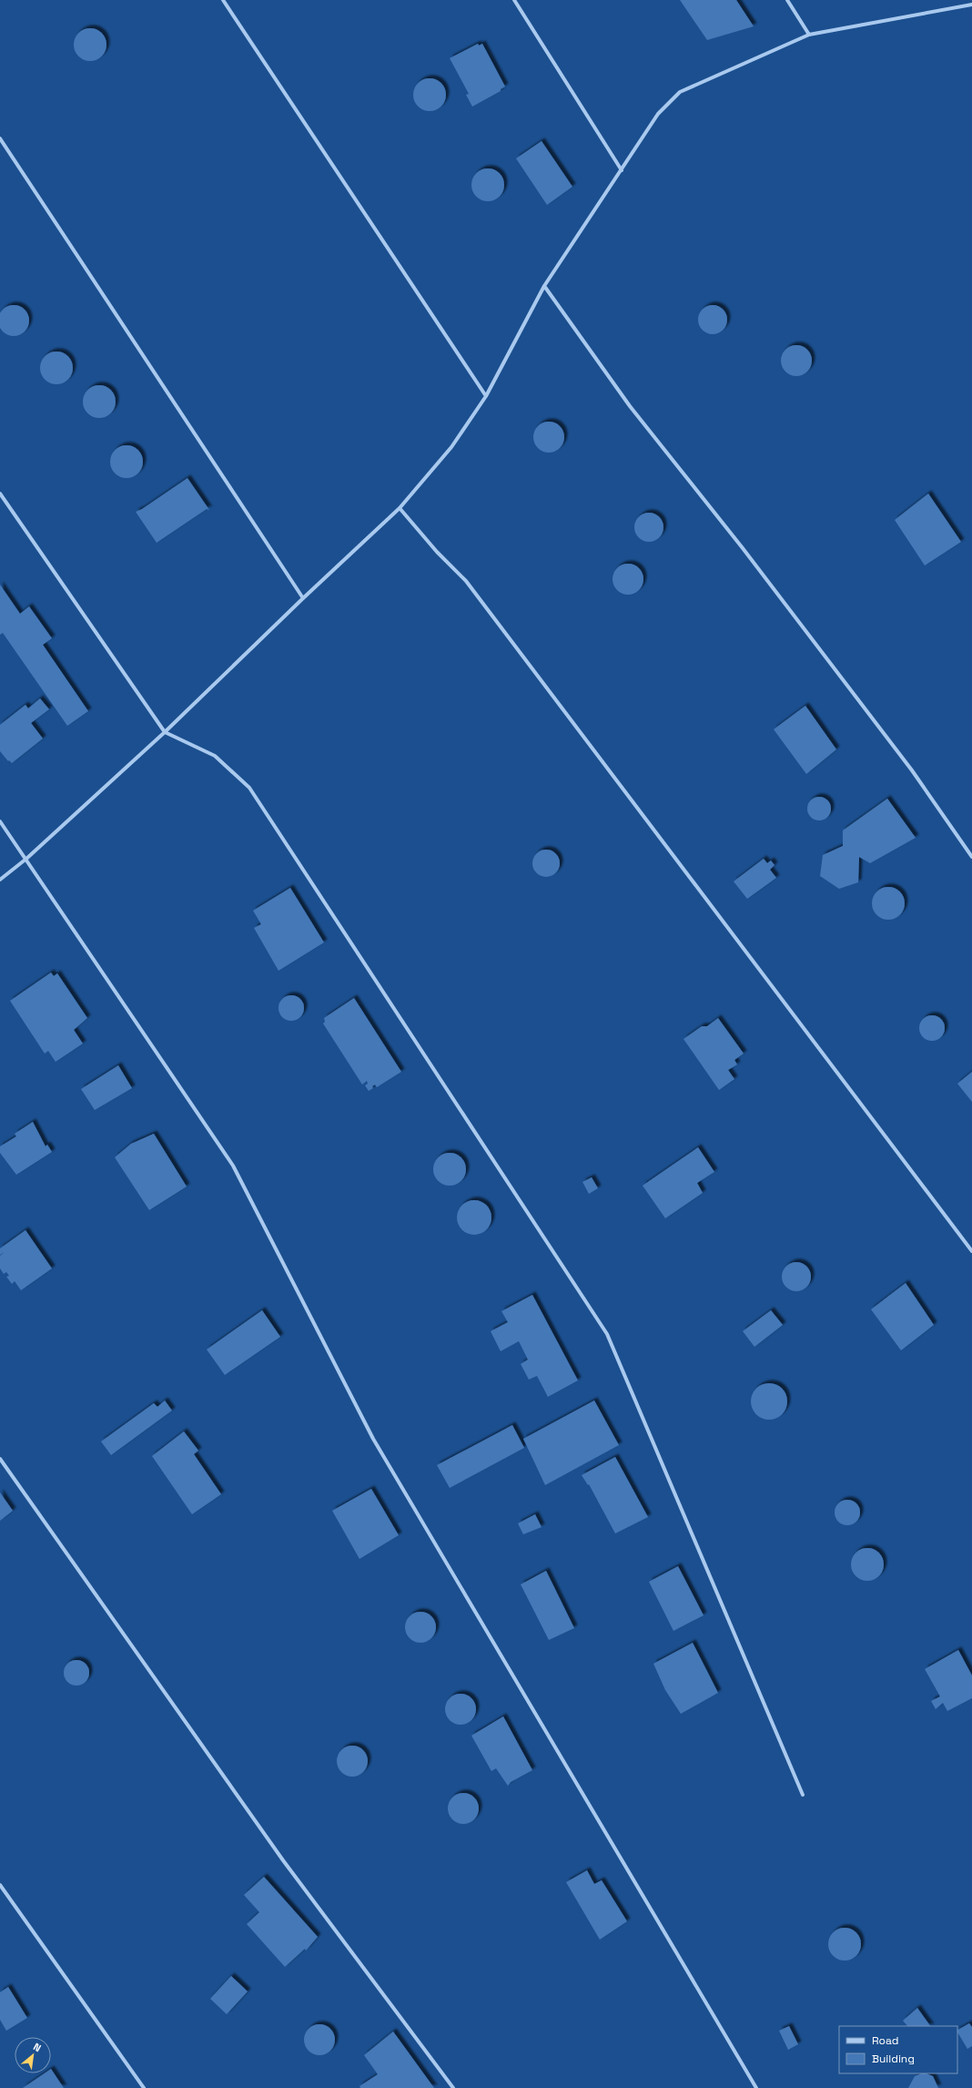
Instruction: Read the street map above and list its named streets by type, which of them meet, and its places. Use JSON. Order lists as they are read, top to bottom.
{
  "legend": ["Road", "Building"],
  "north": "top right"
}
